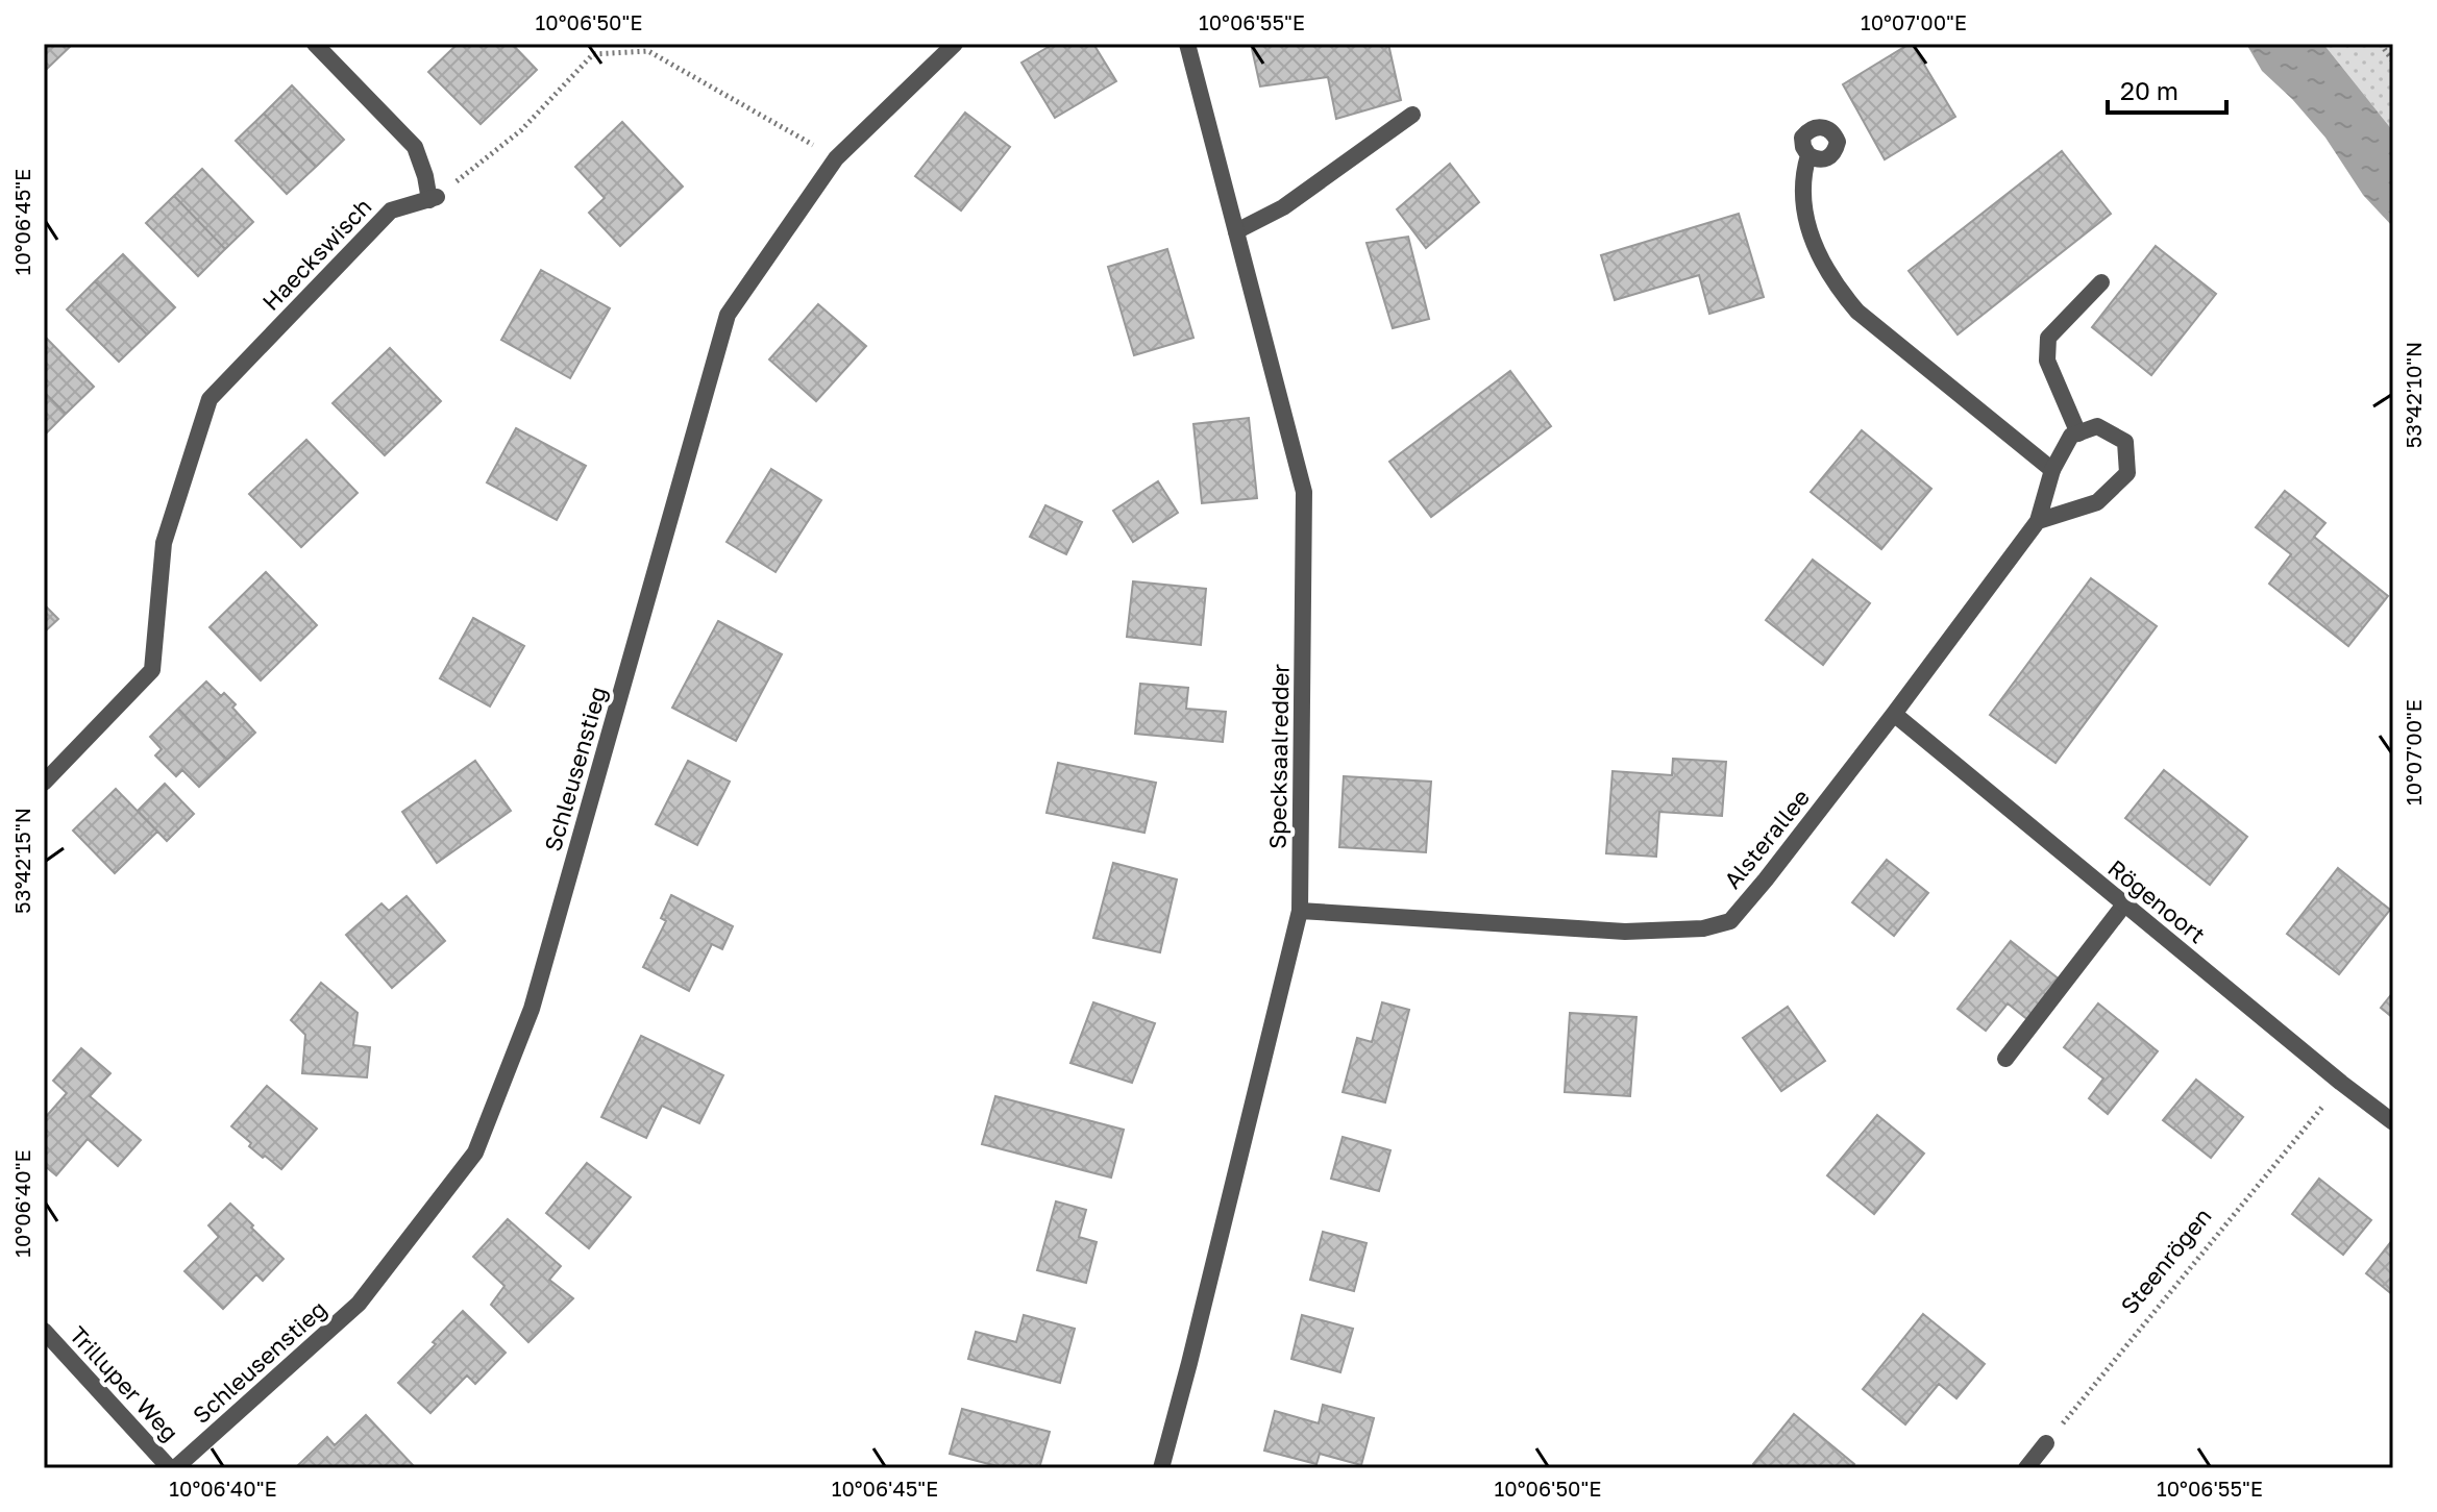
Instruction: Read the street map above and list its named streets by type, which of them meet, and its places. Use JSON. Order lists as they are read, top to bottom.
{
  "streets": {
    "street": [
      "Haeckswisch",
      "Specksaalredder",
      "Schleusenstieg",
      "Alsterallee",
      "Rögenoort",
      "Trilluper Weg"
    ],
    "path": ["Steenrögen"]
  },
  "crossings": [
    ["Specksaalredder", "Alsterallee"],
    ["Schleusenstieg", "Trilluper Weg"],
    ["Alsterallee", "Rögenoort"],
    ["Rögenoort", "Steenrögen"]
  ],
  "scale_bar": "20 m",
  "coordinates": [
    "10°06'50\"E",
    "10°06'55\"E",
    "10°07'00\"E",
    "10°06'45\"E",
    "53°42'10\"N",
    "53°42'15\"N",
    "10°06'40\"E"
  ]
}
